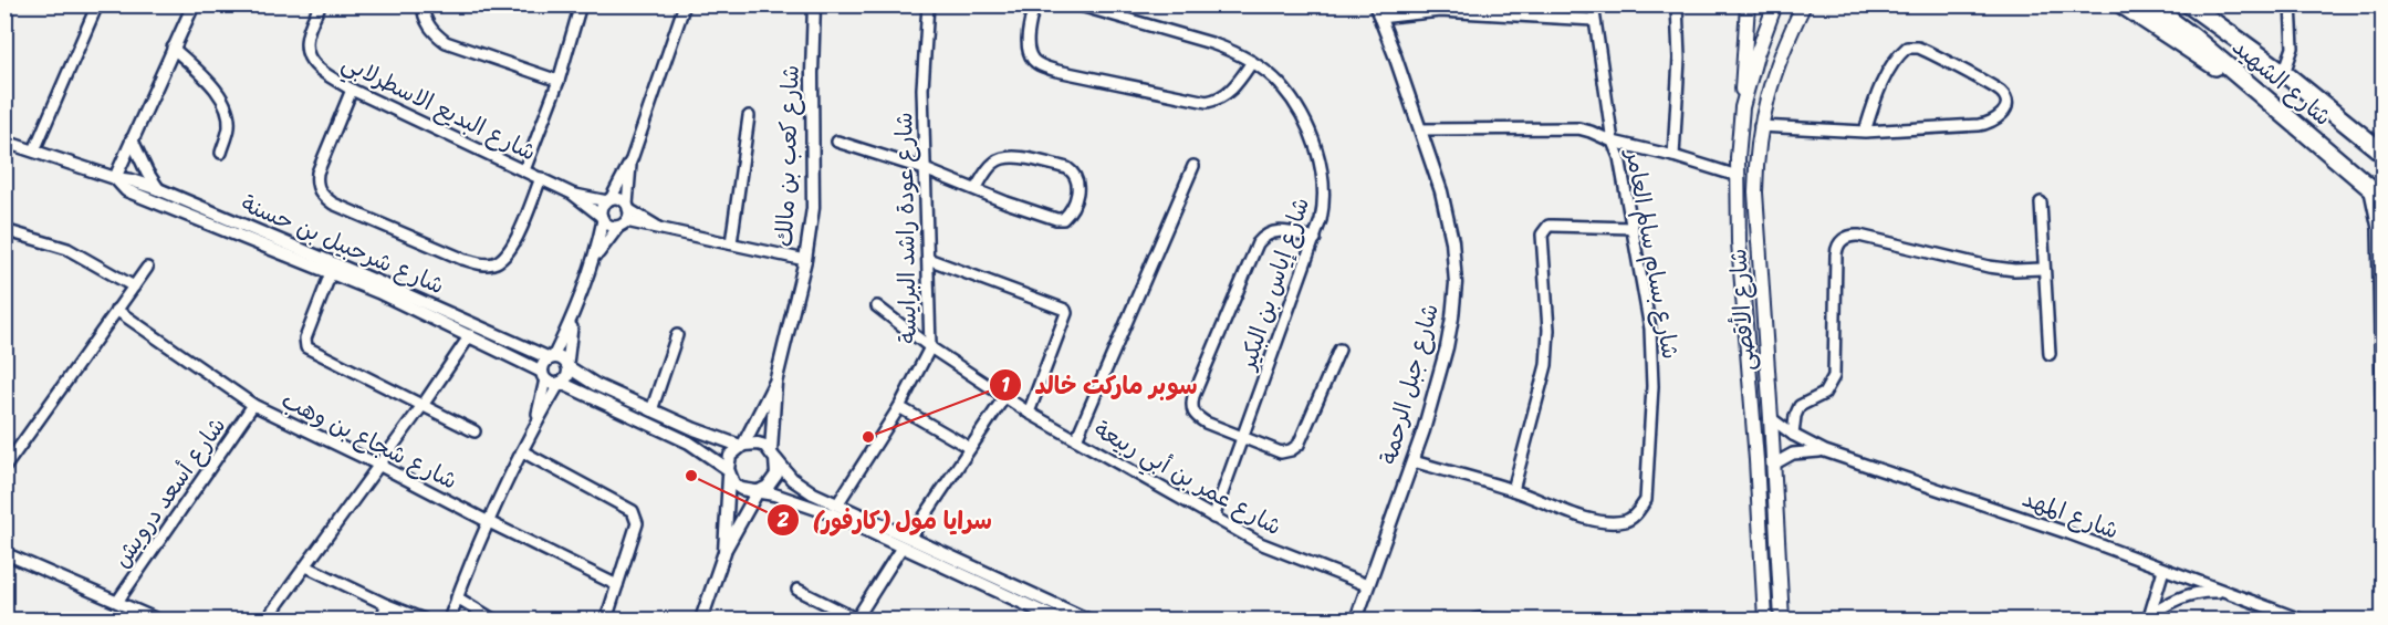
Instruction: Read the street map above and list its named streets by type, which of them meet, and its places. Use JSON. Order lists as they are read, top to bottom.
{
  "streets": {
    "highway": ["شارع الشهيد"],
    "main road": ["شارع الأقصى"],
    "street": [
      "شارع البديع الاسطرلابي",
      "شارع كعب بن مالك",
      "شارع عودة راشد البرايسة",
      "شارع شرحبيل بن حسنة",
      "شارع بسام سالم العامر",
      "شارع إياس بن البكير",
      "شارع جبل الرحمة",
      "شارع شجاع بن وهب",
      "شارع عمر بن أبي ربيعة",
      "شارع أسعد درويش",
      "شارع المهد"
    ]
  },
  "crossings": [
    ["شارع عودة راشد البرايسة", "شارع عمر بن أبي ربيعة"],
    ["شارع بسام سالم العامر", "شارع جبل الرحمة"],
    ["شارع إياس بن البكير", "شارع عمر بن أبي ربيعة"],
    ["شارع الأقصى", "شارع المهد"],
    ["شارع جبل الرحمة", "شارع عمر بن أبي ربيعة"],
    ["شارع شجاع بن وهب", "شارع أسعد درويش"]
  ],
  "places": ["سوبر ماركت خالد", "(سرايا مول (كارفور"]
}
